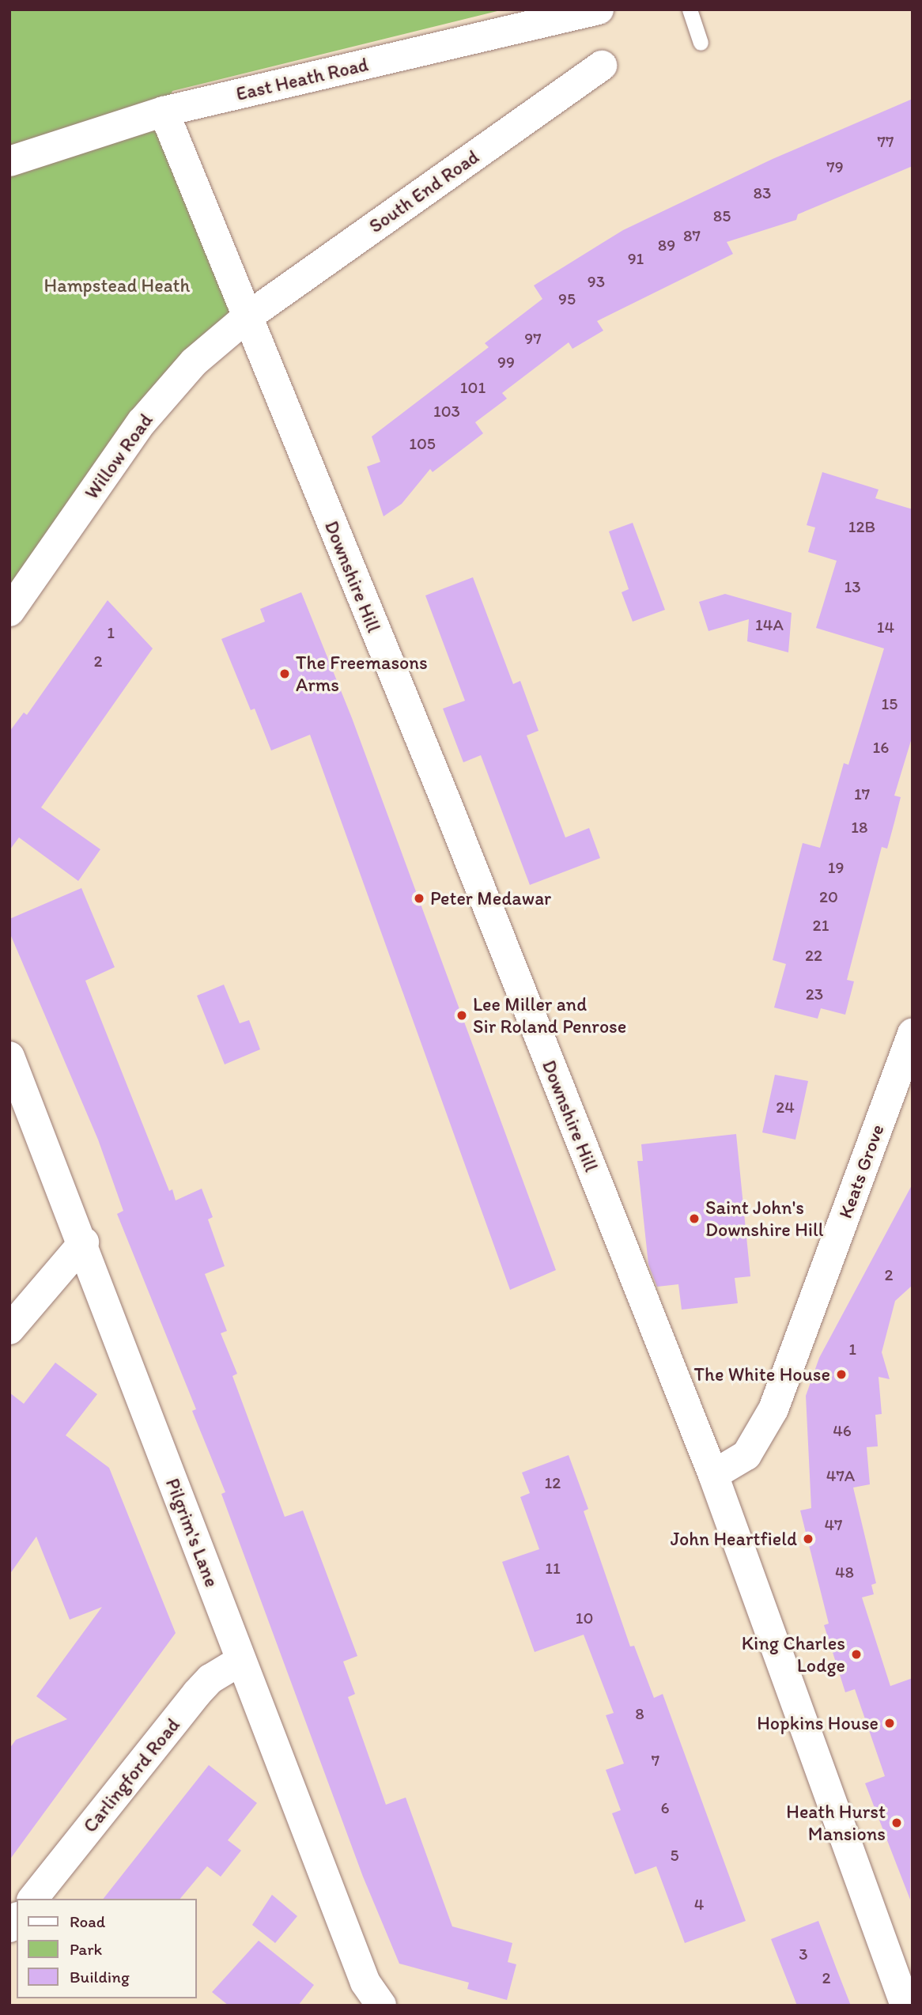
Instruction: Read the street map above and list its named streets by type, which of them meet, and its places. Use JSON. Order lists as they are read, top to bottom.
{
  "streets": {
    "street": [
      "East Heath Road",
      "South End Road",
      "Willow Road",
      "Downshire Hill",
      "Keats Grove",
      "Pilgrim's Lane",
      "Carlingford Road"
    ]
  },
  "crossings": [
    ["East Heath Road", "Downshire Hill"],
    ["South End Road", "Willow Road"],
    ["South End Road", "Downshire Hill"],
    ["Willow Road", "Downshire Hill"],
    ["Downshire Hill", "Keats Grove"],
    ["Pilgrim's Lane", "Carlingford Road"]
  ],
  "parks": ["Hampstead Heath"],
  "places": [
    "The Freemasons Arms",
    "Peter Medawar",
    "Lee Miller and Sir Roland Penrose",
    "Saint John's Downshire Hill",
    "The White House",
    "John Heartfield",
    "King Charles Lodge",
    "Hopkins House",
    "Heath Hurst Mansions"
  ],
  "house_numbers": [
    "77",
    "79",
    "83",
    "85",
    "87",
    "89",
    "91",
    "93",
    "95",
    "97",
    "99",
    "101",
    "103",
    "105",
    "12B",
    "13",
    "14A",
    "14",
    "1",
    "2",
    "15",
    "16",
    "17",
    "18",
    "19",
    "20",
    "21",
    "22",
    "23",
    "24",
    "2",
    "1",
    "46",
    "47A",
    "12",
    "47",
    "11",
    "48",
    "10",
    "8",
    "7",
    "6",
    "5",
    "4",
    "3",
    "2"
  ],
  "legend": ["Road", "Park", "Building"]
}
